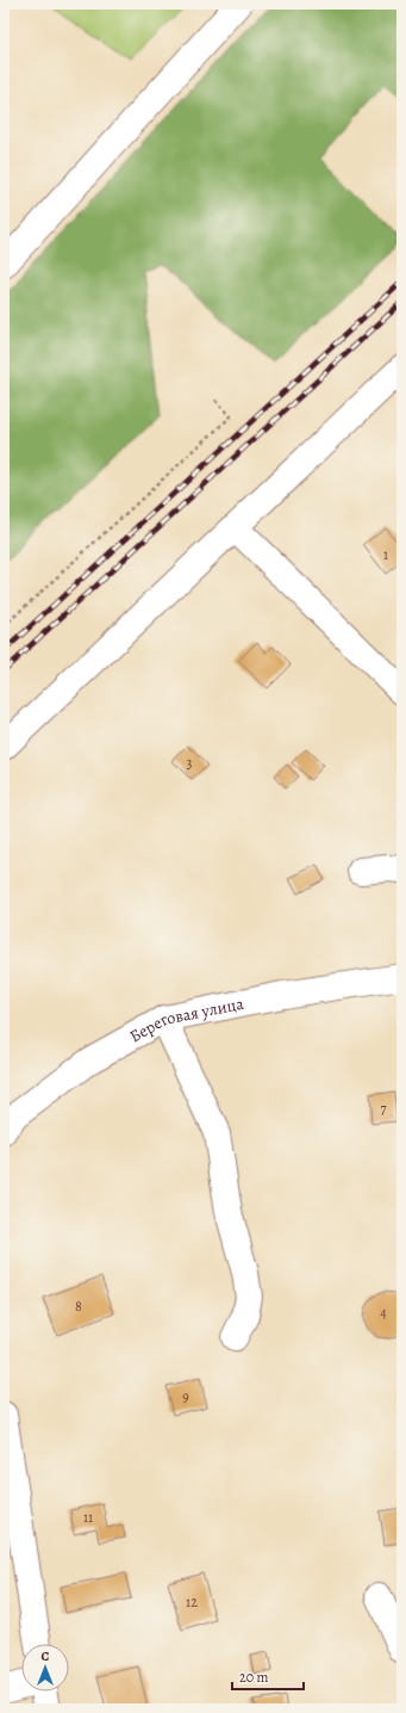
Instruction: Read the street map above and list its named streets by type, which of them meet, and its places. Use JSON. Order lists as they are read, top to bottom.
{
  "streets": {
    "street": ["Береговая улица"]
  },
  "house_numbers": [
    "1",
    "3",
    "7",
    "8",
    "4",
    "9",
    "11",
    "12"
  ],
  "scale_bar": "20 m",
  "north": "top"
}
